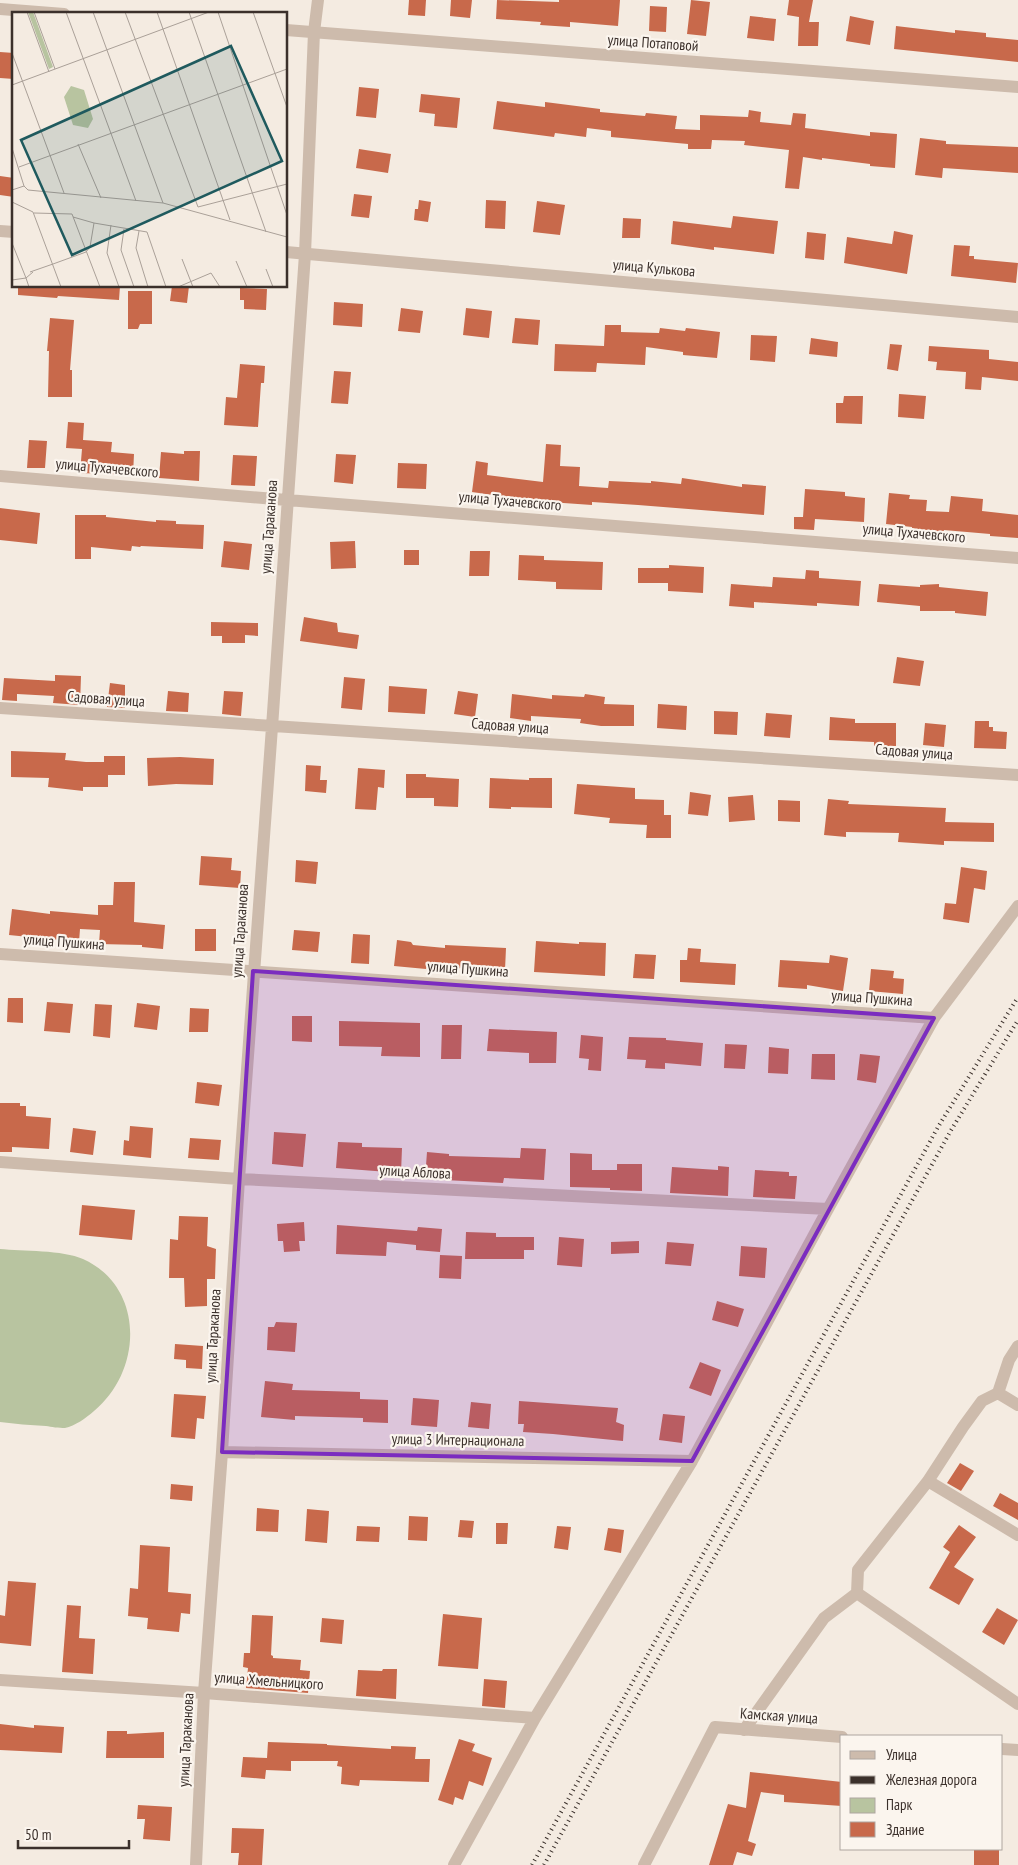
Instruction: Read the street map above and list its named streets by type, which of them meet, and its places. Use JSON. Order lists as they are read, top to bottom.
{
  "streets": {
    "street": [
      "улица Потаповой",
      "улица Кулькова",
      "улица Тухачевского",
      "улица Тараканова",
      "Садовая улица",
      "улица Пушкина",
      "улица Аблова",
      "улица 3 Интернационала",
      "улица Хмельницкого",
      "Камская улица"
    ]
  },
  "crossings": [
    ["улица Потаповой", "улица Тараканова"],
    ["улица Кулькова", "улица Тараканова"],
    ["улица Тухачевского", "улица Тараканова"],
    ["улица Тараканова", "Садовая улица"],
    ["улица Тараканова", "улица Пушкина"],
    ["улица Тараканова", "улица Аблова"],
    ["улица Тараканова", "улица 3 Интернационала"],
    ["улица Тараканова", "улица Хмельницкого"]
  ],
  "legend": [
    "Улица",
    "Железная дорога",
    "Парк",
    "Здание"
  ],
  "scale_bar": "50 m"
}
